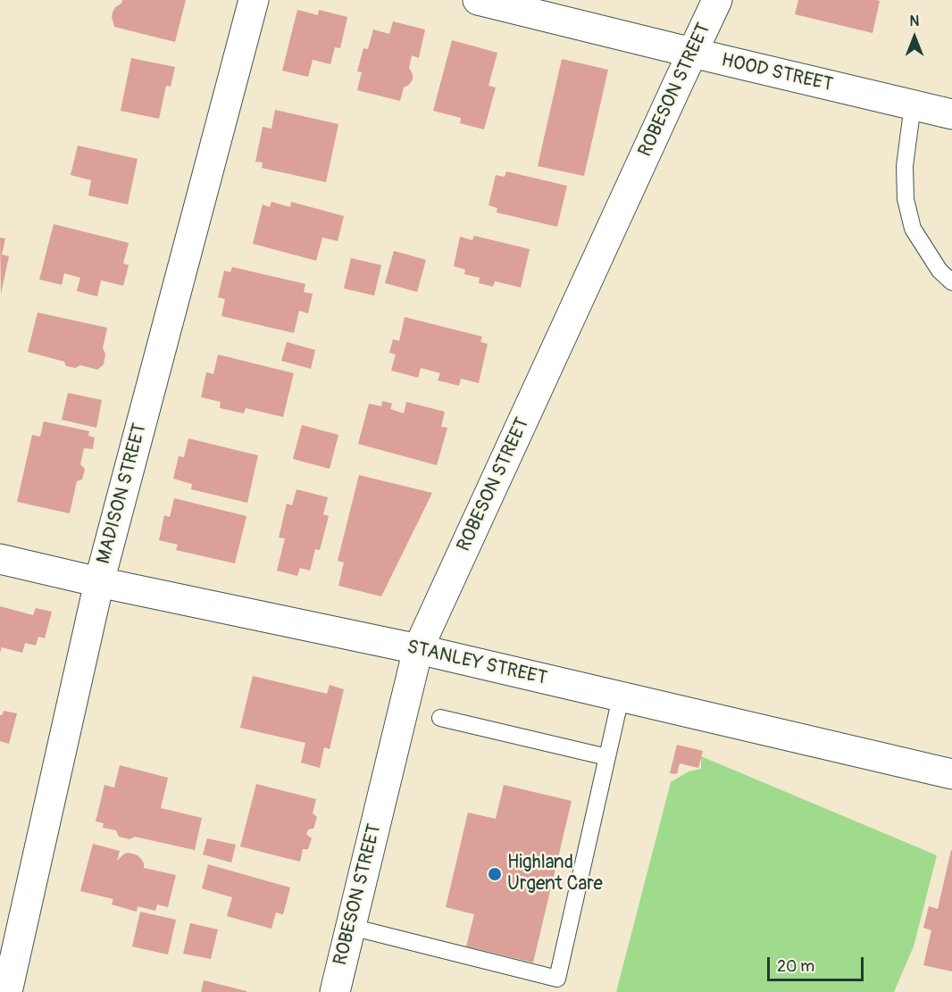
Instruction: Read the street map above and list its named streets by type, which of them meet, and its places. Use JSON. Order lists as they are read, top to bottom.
{
  "streets": {
    "street": [
      "HOOD STREET",
      "ROBESON STREET",
      "MADISON STREET",
      "STANLEY STREET"
    ]
  },
  "crossings": [
    ["HOOD STREET", "ROBESON STREET"],
    ["ROBESON STREET", "STANLEY STREET"],
    ["MADISON STREET", "STANLEY STREET"]
  ],
  "places": ["Highland Urgent Care"],
  "scale_bar": "20 m",
  "north": "top"
}
